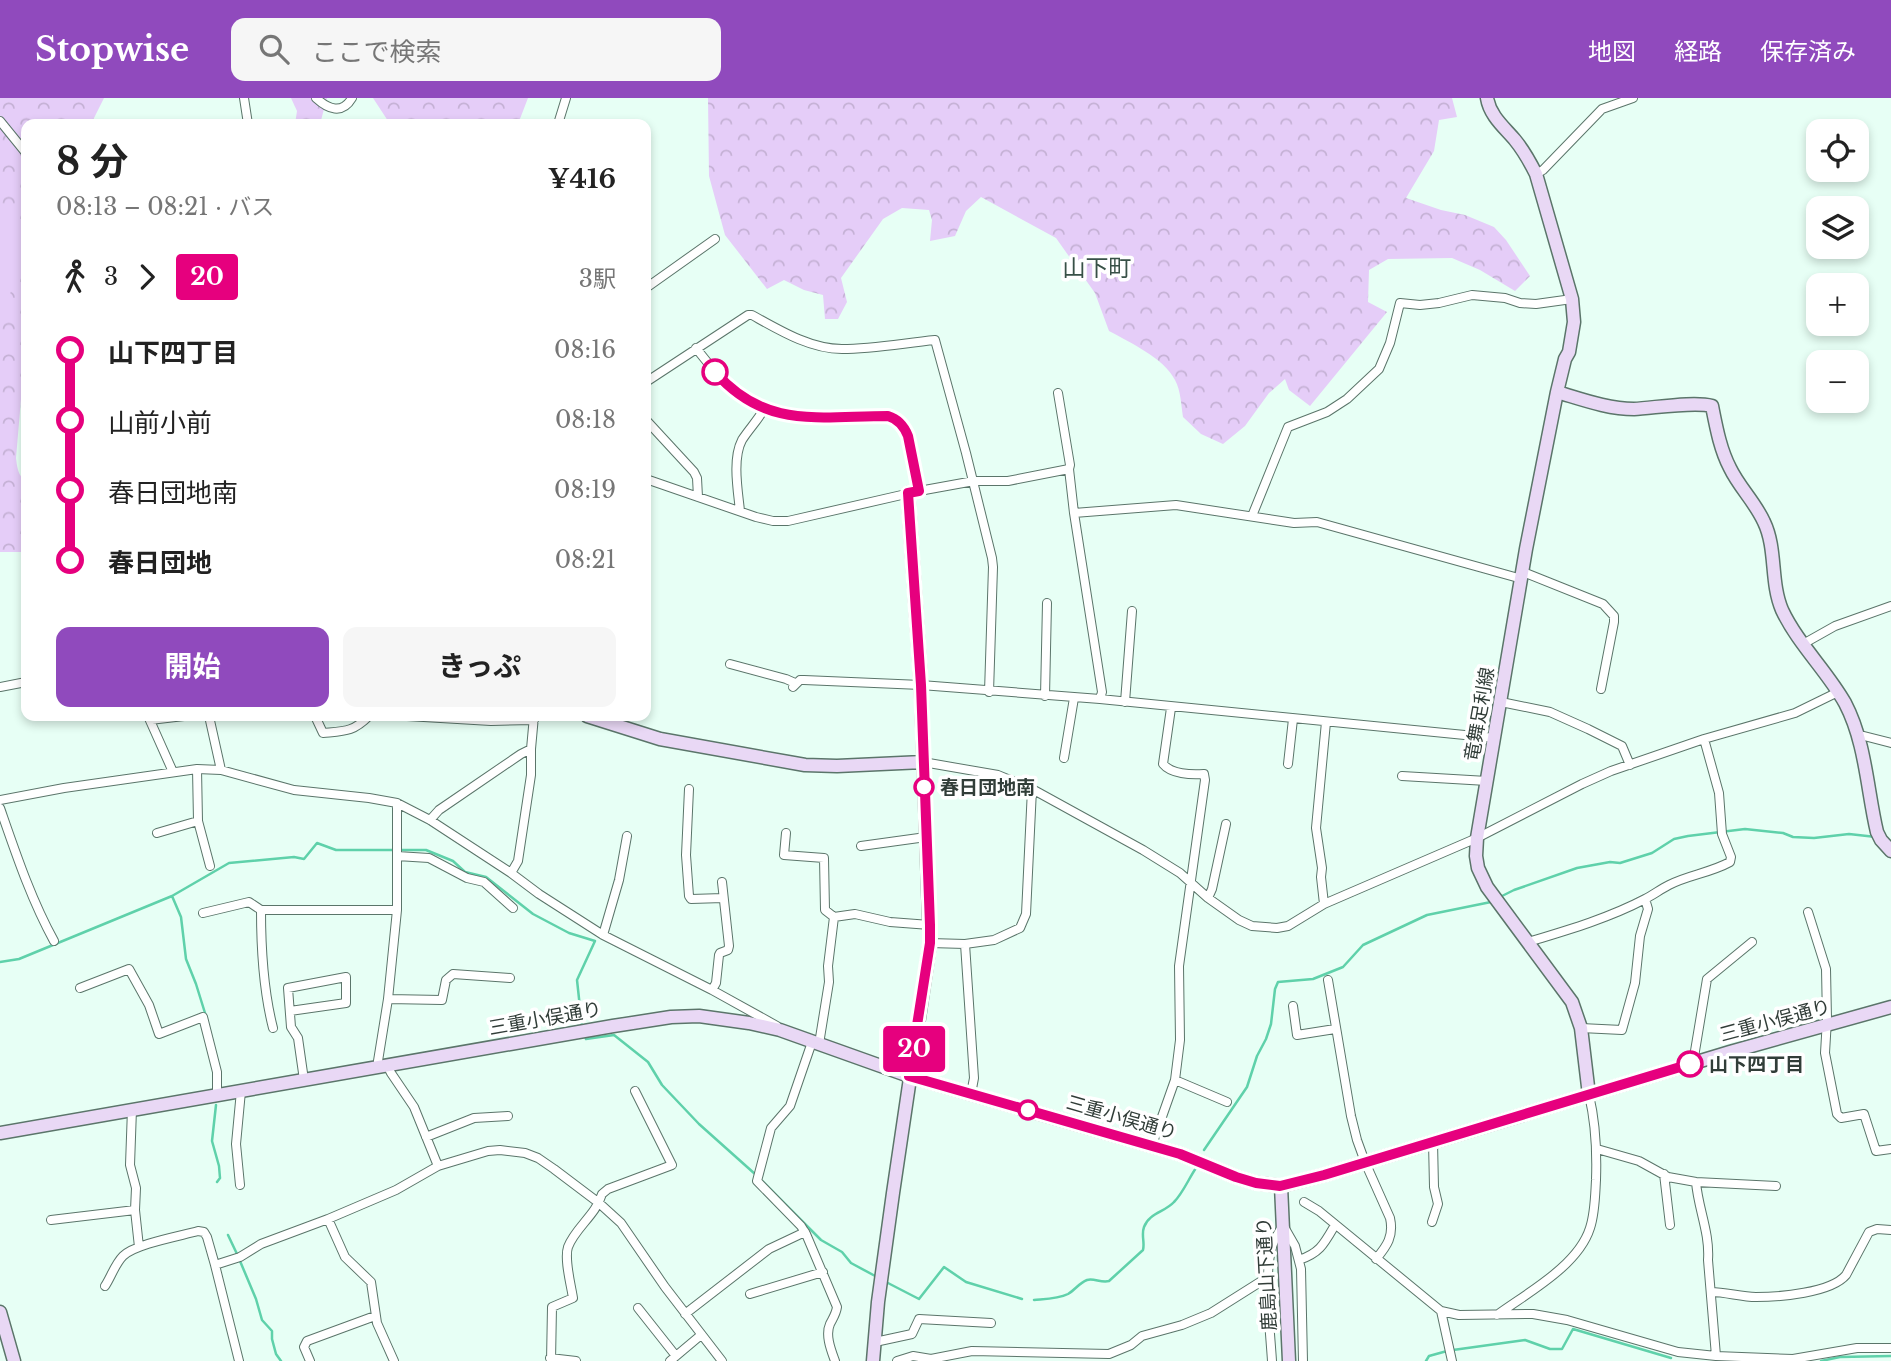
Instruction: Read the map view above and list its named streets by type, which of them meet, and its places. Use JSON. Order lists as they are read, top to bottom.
{
  "streets": {
    "street": ["竜舞足利線", "三重小俣通り", "鹿島山下通り"]
  },
  "crossings": [
    ["竜舞足利線", "三重小俣通り"],
    ["三重小俣通り", "鹿島山下通り"]
  ],
  "districts": ["山下町"],
  "places": ["春日団地南", "山下四丁目"],
  "lines": ["bus line 20"],
  "page": {
    "header": "Stopwise",
    "search": "ここで検索",
    "nav": ["地図", "経路", "保存済み"],
    "on_map": "20",
    "map_buttons": ["+", "−"],
    "heading": ["8 分", "08:13 – 08:21 · バス", "¥416"],
    "legs": ["3", "20", "3駅"],
    "list": [
      {
        "name": "山下四丁目",
        "value": "08:16"
      },
      {
        "name": "山前小前",
        "value": "08:18"
      },
      {
        "name": "春日団地南",
        "value": "08:19"
      },
      {
        "name": "春日団地",
        "value": "08:21"
      }
    ],
    "buttons": ["開始", "きっぷ"]
  }
}
